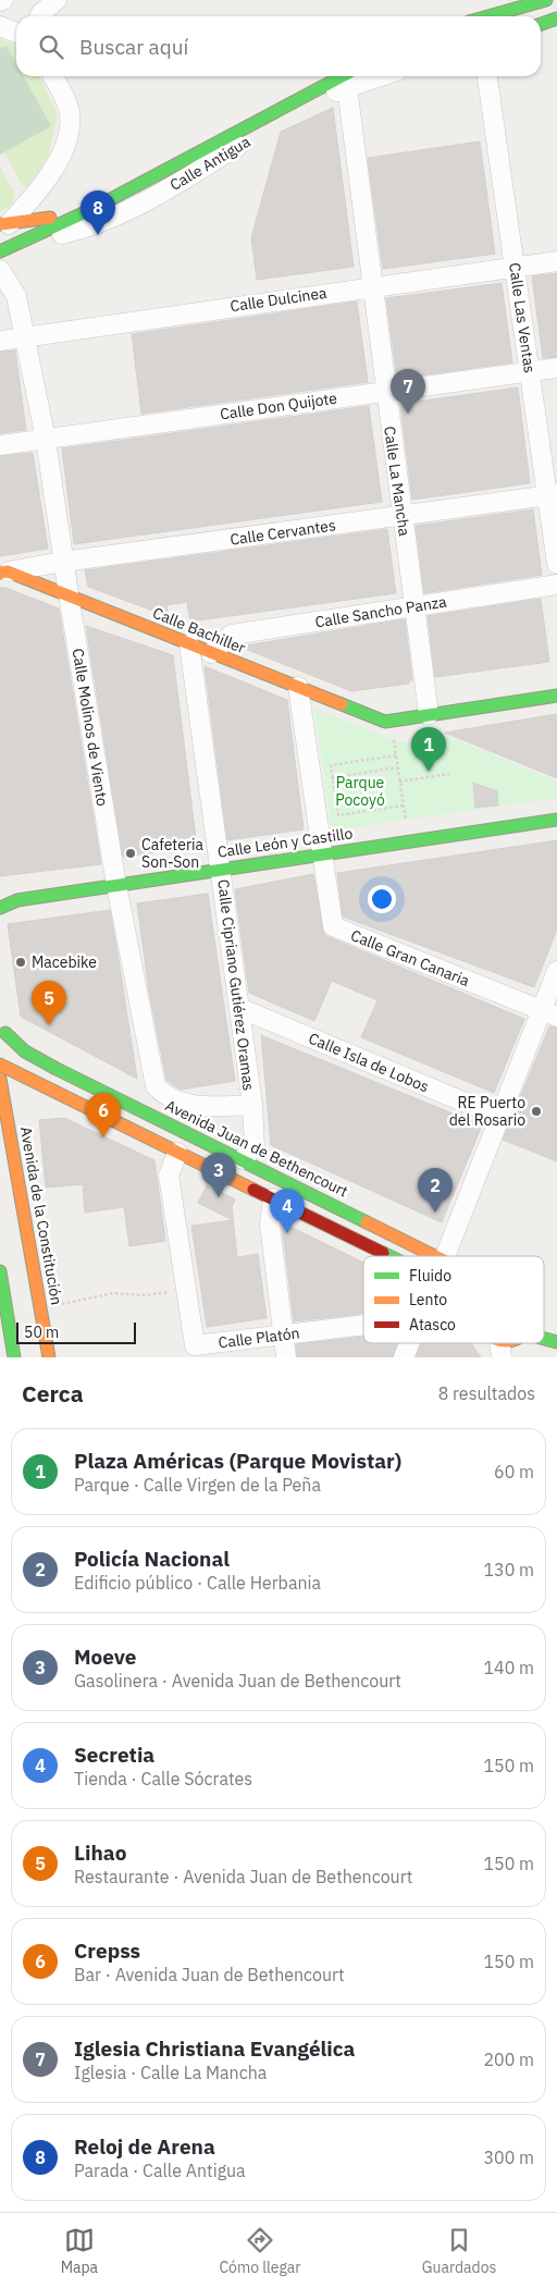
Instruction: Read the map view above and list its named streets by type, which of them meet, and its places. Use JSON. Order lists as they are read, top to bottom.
{
  "streets": {
    "main road": [
      "Calle Bachiller",
      "Calle León y Castillo",
      "Avenida Juan de Bethencourt",
      "Avenida de la Constitución"
    ],
    "street": [
      "Calle Antigua",
      "Calle Dulcinea",
      "Calle Las Ventas",
      "Calle Don Quijote",
      "Calle La Mancha",
      "Calle Cervantes",
      "Calle Sancho Panza",
      "Calle Molinos de Viento",
      "Calle Gran Canaria",
      "Calle Cipriano Gutiérez Oramas",
      "Calle Isla de Lobos",
      "Calle Platón"
    ]
  },
  "crossings": [
    ["Calle Antigua", "Calle La Mancha"],
    ["Calle Dulcinea", "Calle Las Ventas"],
    ["Calle Dulcinea", "Calle La Mancha"],
    ["Calle Dulcinea", "Calle Molinos de Viento"],
    ["Calle Las Ventas", "Calle Don Quijote"],
    ["Calle Las Ventas", "Calle Cervantes"],
    ["Calle Don Quijote", "Calle La Mancha"],
    ["Calle Don Quijote", "Calle Molinos de Viento"],
    ["Calle La Mancha", "Calle Cervantes"],
    ["Calle La Mancha", "Calle Sancho Panza"],
    ["Calle La Mancha", "Calle Bachiller"],
    ["Calle Cervantes", "Calle Bachiller"],
    ["Calle Cervantes", "Calle Molinos de Viento"],
    ["Calle Sancho Panza", "Calle Bachiller"],
    ["Calle Bachiller", "Calle Molinos de Viento"],
    ["Calle Bachiller", "Calle Cipriano Gutiérez Oramas"],
    ["Calle Molinos de Viento", "Calle León y Castillo"],
    ["Calle Molinos de Viento", "Calle Cipriano Gutiérez Oramas"],
    ["Calle León y Castillo", "Calle Gran Canaria"],
    ["Calle León y Castillo", "Calle Cipriano Gutiérez Oramas"],
    ["Calle Cipriano Gutiérez Oramas", "Calle Isla de Lobos"],
    ["Calle Cipriano Gutiérez Oramas", "Avenida Juan de Bethencourt"]
  ],
  "parks": ["Parque Pocoyó"],
  "places": ["Cafeteria Son-Son", "Macebike", "RE Puerto del Rosario"],
  "legend": ["Fluido", "Lento", "Atasco"],
  "scale_bar": "50 m",
  "page": {
    "search": "Buscar aquí",
    "pins": [
      "8",
      "7",
      "1",
      "5",
      "6",
      "3",
      "2",
      "4"
    ],
    "scale": "50 m",
    "heading": ["Cerca", "8 resultados"],
    "list": [
      {
        "mark": "1",
        "name": "Plaza Américas (Parque Movistar)",
        "note": "Parque · Calle Virgen de la Peña",
        "value": "60 m"
      },
      {
        "mark": "2",
        "name": "Policía Nacional",
        "note": "Edificio público · Calle Herbania",
        "value": "130 m"
      },
      {
        "mark": "3",
        "name": "Moeve",
        "note": "Gasolinera · Avenida Juan de Bethencourt",
        "value": "140 m"
      },
      {
        "mark": "4",
        "name": "Secretia",
        "note": "Tienda · Calle Sócrates",
        "value": "150 m"
      },
      {
        "mark": "5",
        "name": "Lihao",
        "note": "Restaurante · Avenida Juan de Bethencourt",
        "value": "150 m"
      },
      {
        "mark": "6",
        "name": "Crepss",
        "note": "Bar · Avenida Juan de Bethencourt",
        "value": "150 m"
      },
      {
        "mark": "7",
        "name": "Iglesia Christiana Evangélica",
        "note": "Iglesia · Calle La Mancha",
        "value": "200 m"
      },
      {
        "mark": "8",
        "name": "Reloj de Arena",
        "note": "Parada · Calle Antigua",
        "value": "300 m"
      }
    ],
    "nav": ["Mapa", "Cómo llegar", "Guardados"]
  }
}
